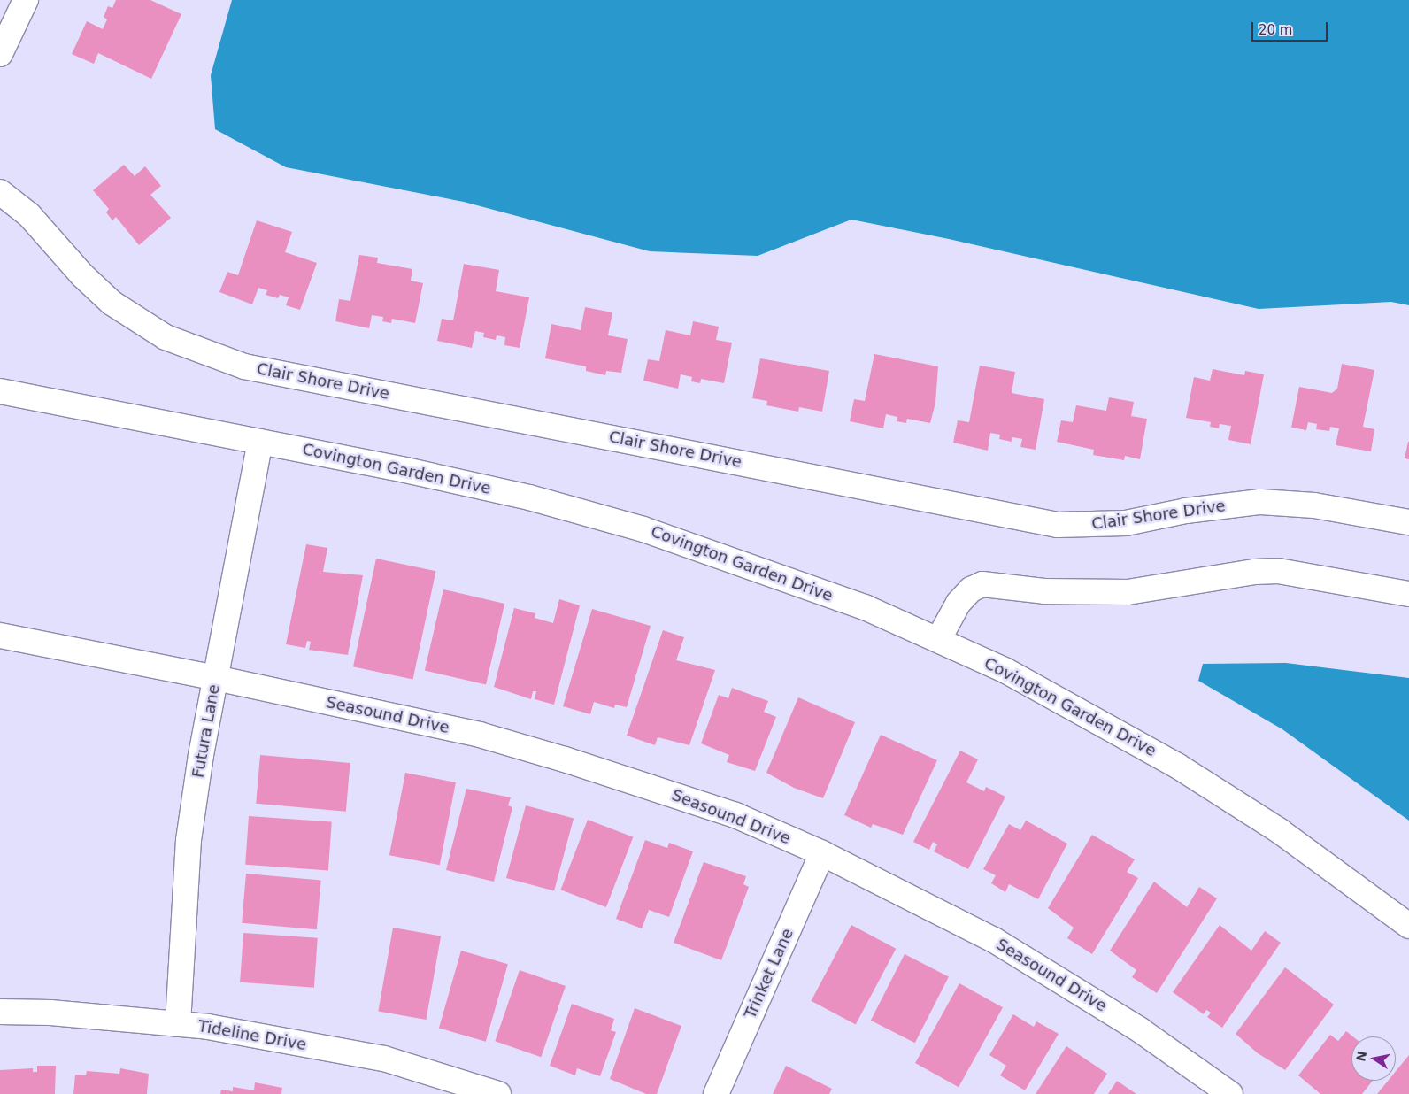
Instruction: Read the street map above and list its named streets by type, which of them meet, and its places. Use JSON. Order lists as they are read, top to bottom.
{
  "streets": {
    "street": [
      "Clair Shore Drive",
      "Covington Garden Drive",
      "Seasound Drive",
      "Futura Lane",
      "Trinket Lane",
      "Tideline Drive"
    ]
  },
  "crossings": [
    ["Covington Garden Drive", "Futura Lane"],
    ["Seasound Drive", "Futura Lane"],
    ["Seasound Drive", "Trinket Lane"],
    ["Futura Lane", "Tideline Drive"]
  ],
  "scale_bar": "20 m",
  "north": "left"
}
